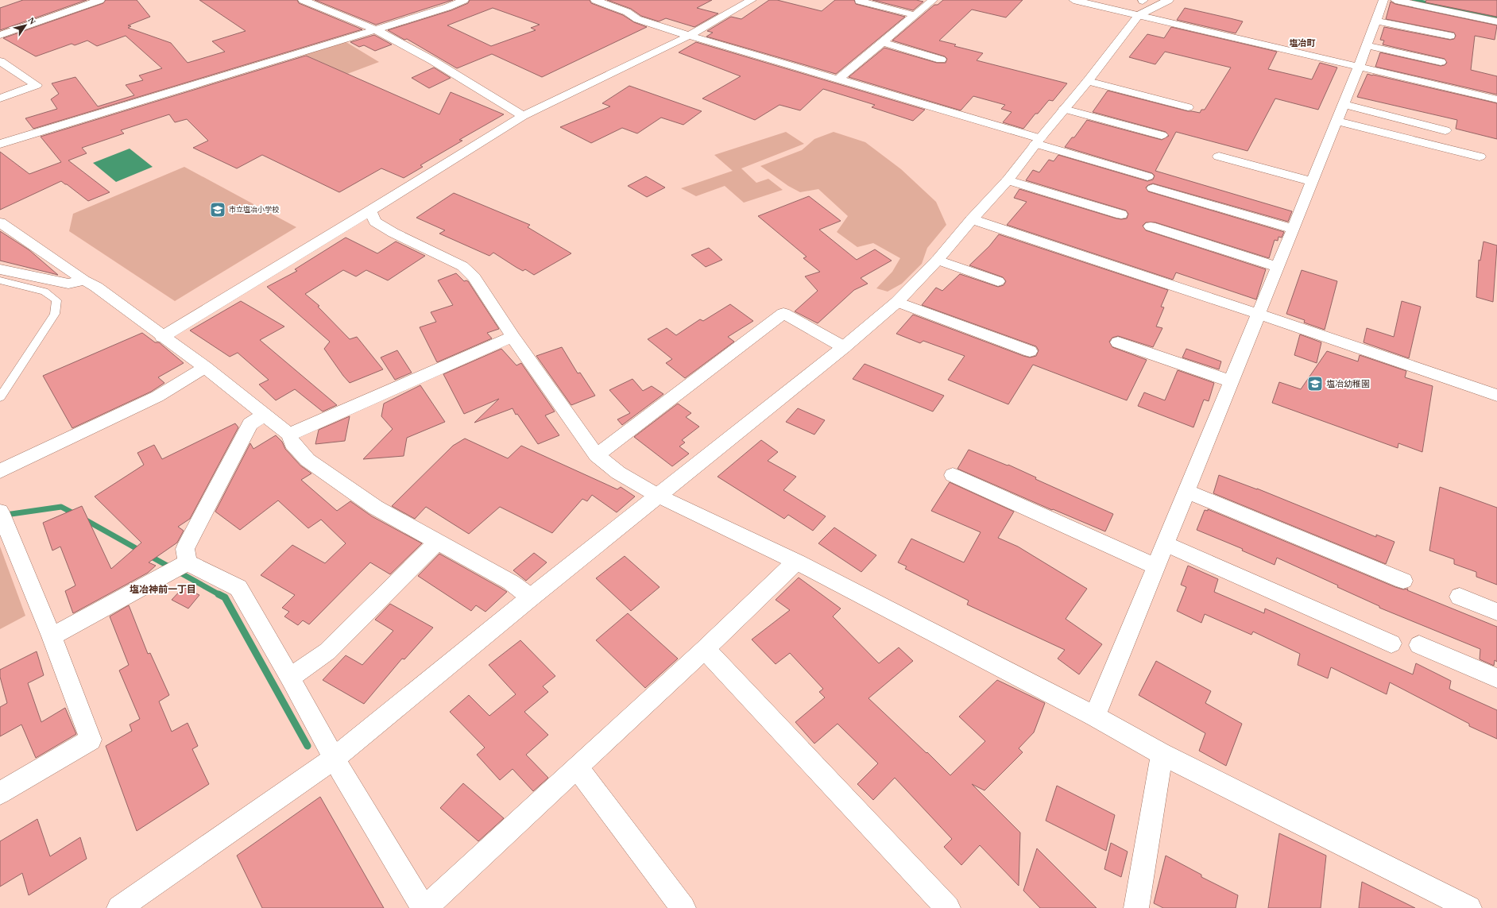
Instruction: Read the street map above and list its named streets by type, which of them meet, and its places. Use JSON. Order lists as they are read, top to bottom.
{
  "districts": ["塩冶町", "塩冶神前一丁目"],
  "places": {
    "school or university": ["市立塩冶小学校", "塩冶幼稚園"]
  },
  "north": "top right"
}
